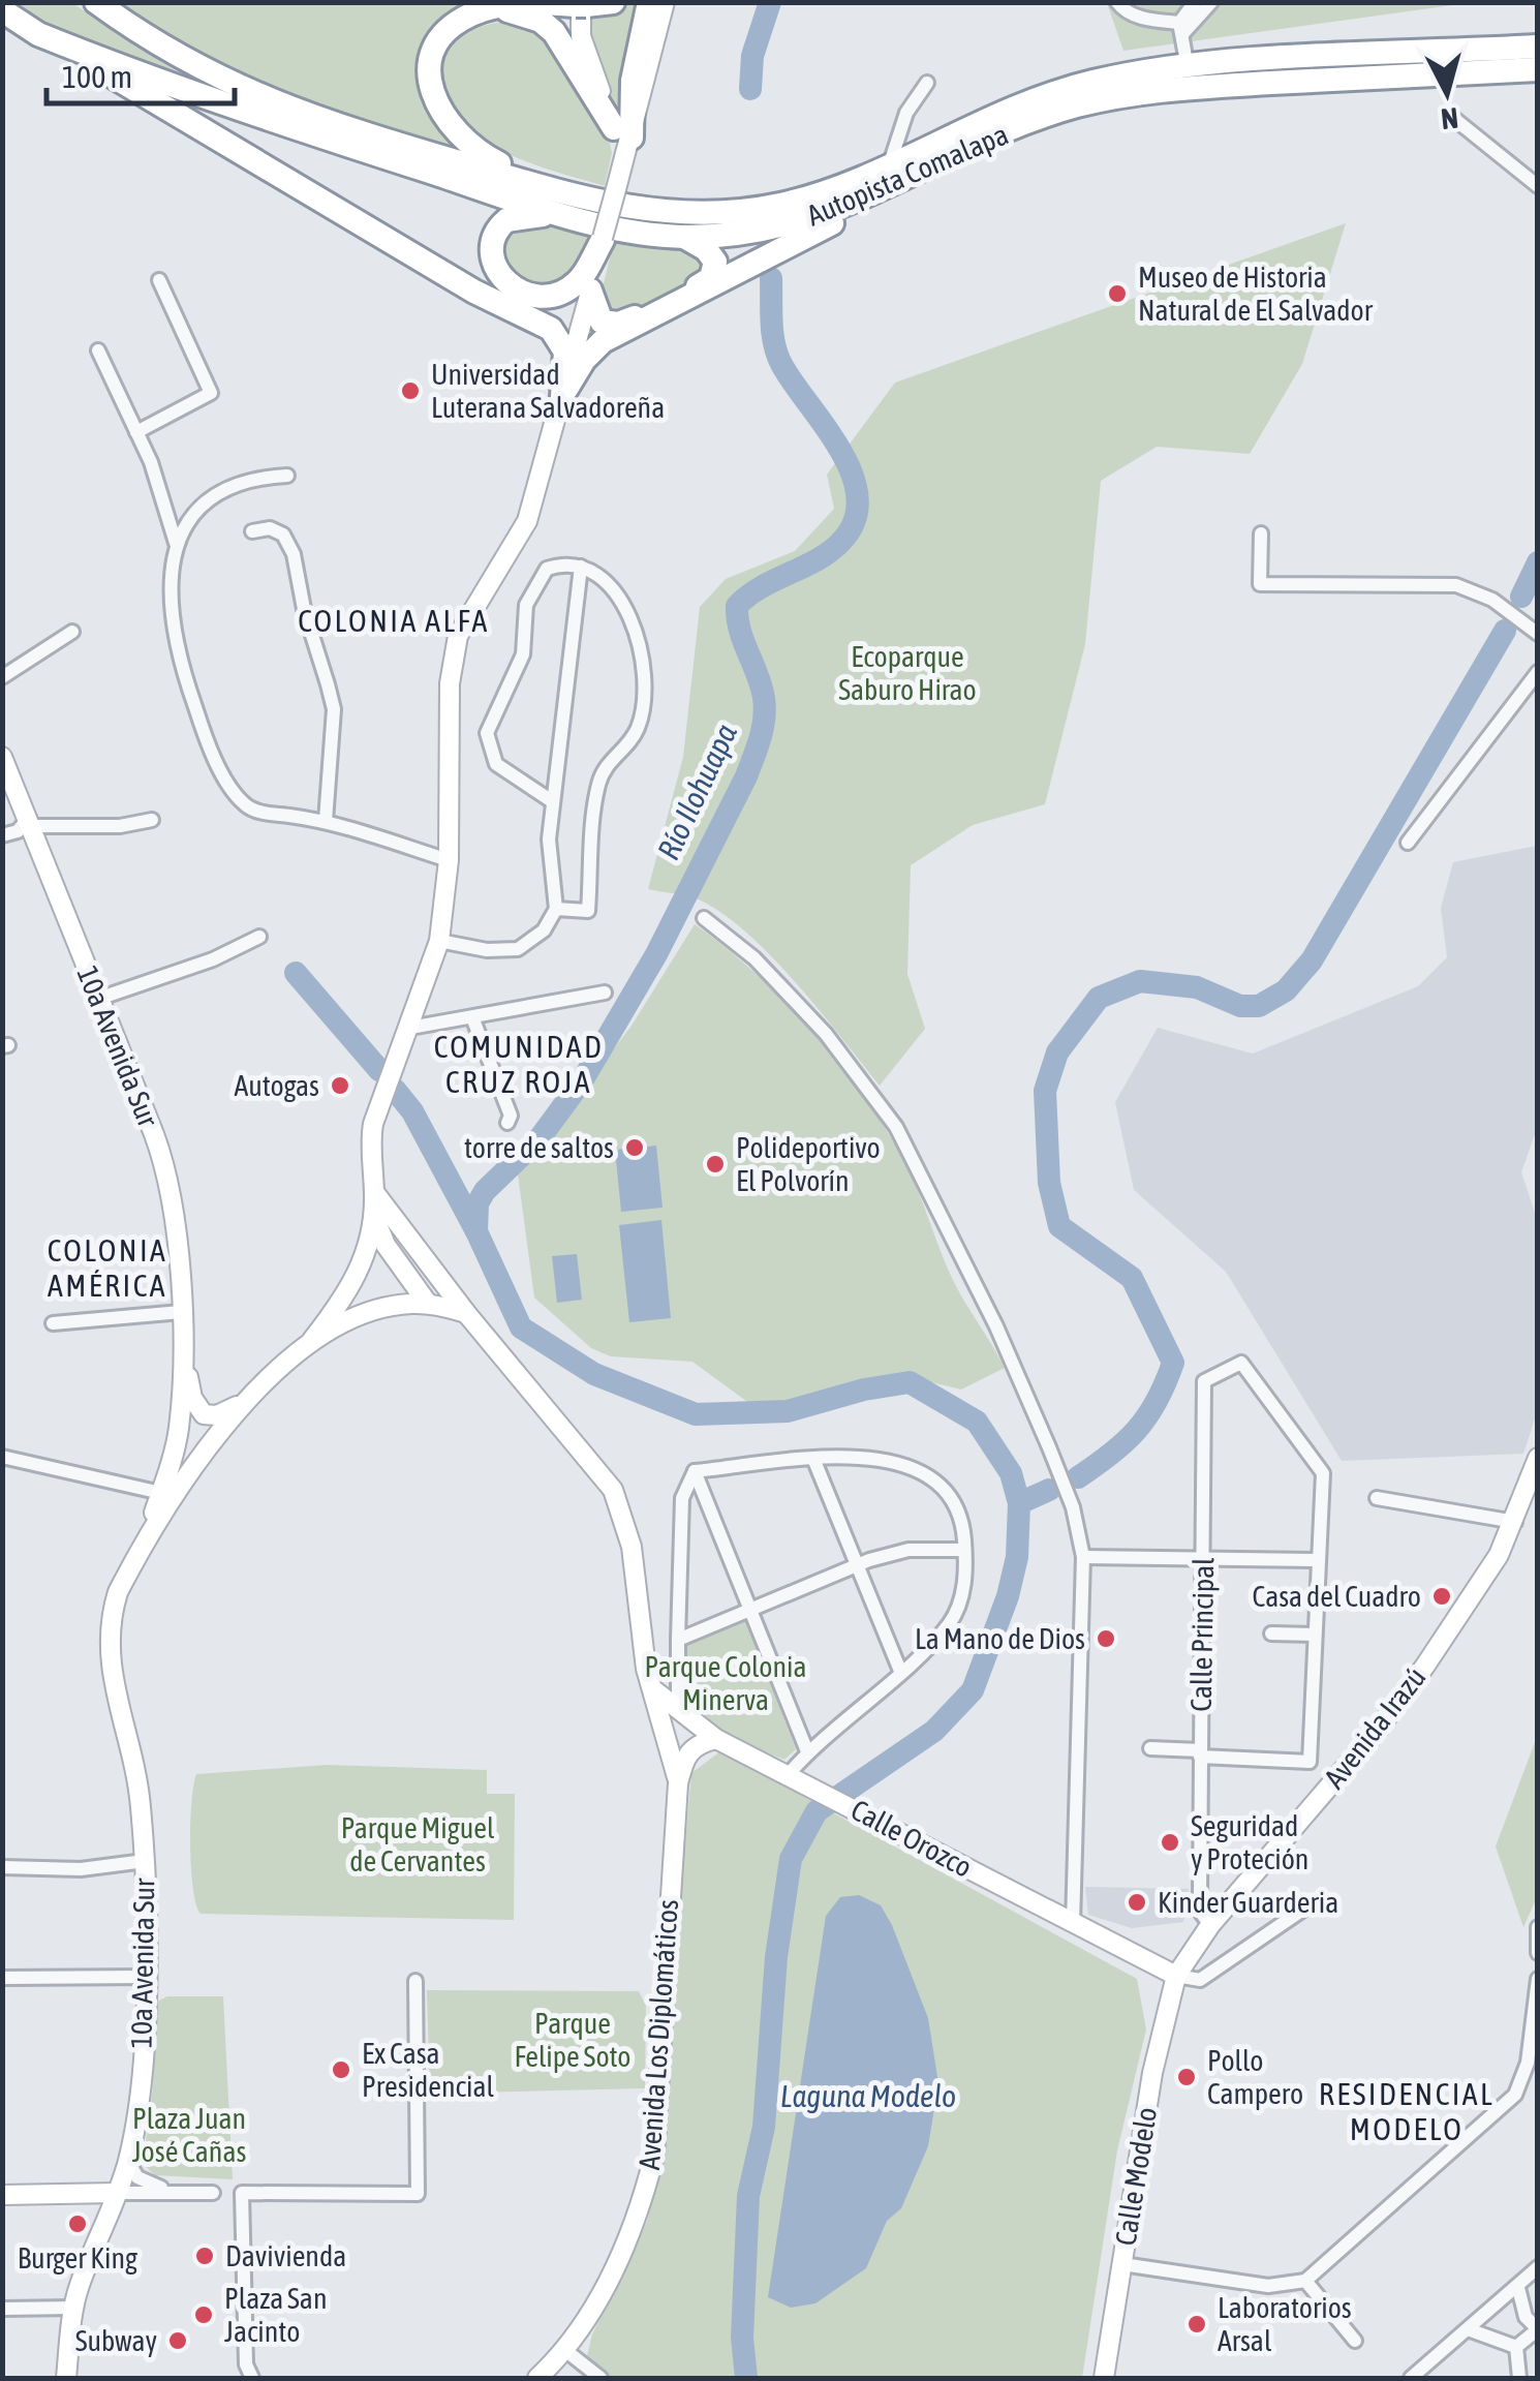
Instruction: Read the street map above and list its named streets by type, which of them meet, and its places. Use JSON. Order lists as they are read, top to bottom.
{
  "streets": {
    "highway": ["Autopista Comalapa"],
    "main road": [
      "10a Avenida Sur",
      "Avenida Irazú",
      "Calle Orozco",
      "Avenida Los Diplomáticos",
      "Calle Modelo"
    ],
    "street": ["Calle Principal"]
  },
  "crossings": [
    ["Calle Principal", "Avenida Irazú"],
    ["Avenida Irazú", "Calle Orozco"],
    ["Avenida Irazú", "Calle Modelo"],
    ["Calle Orozco", "Avenida Los Diplomáticos"],
    ["Calle Orozco", "Calle Modelo"]
  ],
  "districts": [
    "COLONIA ALFA",
    "COMUNIDAD CRUZ ROJA",
    "COLONIA AMÉRICA",
    "RESIDENCIAL MODELO"
  ],
  "water": ["Río Ilohuapa", "Laguna Modelo"],
  "parks": [
    "Ecoparque Saburo Hirao",
    "Parque Colonia Minerva",
    "Parque Miguel de Cervantes",
    "Parque Felipe Soto",
    "Plaza Juan José Cañas"
  ],
  "places": [
    "Museo de Historia Natural de El Salvador",
    "Universidad Luterana Salvadoreña",
    "Autogas",
    "torre de saltos",
    "Polideportivo El Polvorín",
    "Casa del Cuadro",
    "La Mano de Dios",
    "Seguridad y Proteción",
    "Kinder Guarderia",
    "Ex Casa Presidencial",
    "Pollo Campero",
    "Burger King",
    "Davivienda",
    "Plaza San Jacinto",
    "Laboratorios Arsal",
    "Subway"
  ],
  "scale_bar": "100 m",
  "north": "bottom"
}
